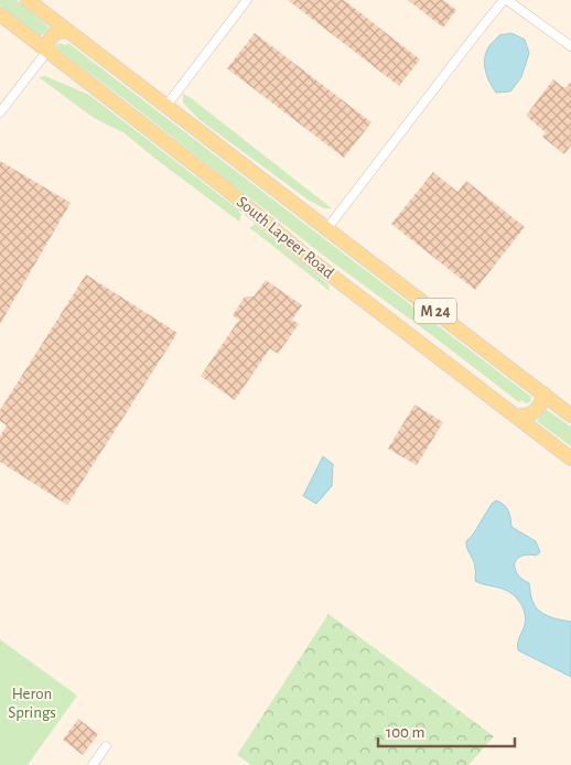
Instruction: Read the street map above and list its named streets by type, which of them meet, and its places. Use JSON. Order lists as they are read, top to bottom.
{
  "streets": {
    "main road": ["South Lapeer Road", "M 24"]
  },
  "parks": ["Heron Springs"],
  "scale_bar": "100 m"
}
